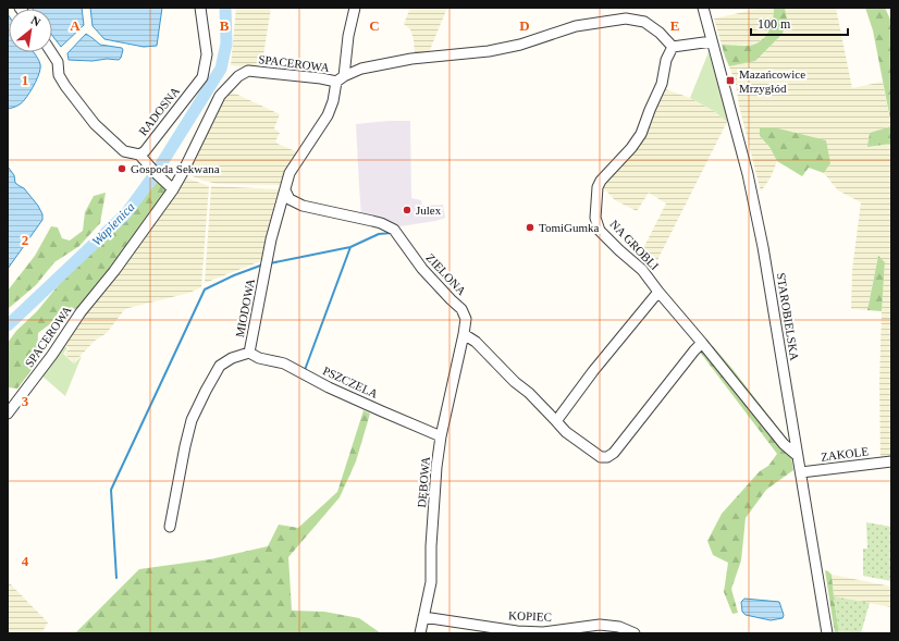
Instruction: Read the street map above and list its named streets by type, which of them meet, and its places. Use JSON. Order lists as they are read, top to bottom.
{
  "streets": {
    "street": [
      "SPACEROWA",
      "RADOSNA",
      "NA GROBLI",
      "ZIELONA",
      "MIODOWA",
      "STAROBIELSKA",
      "PSZCZELA",
      "ZAKOLE",
      "DĘBOWA",
      "KOPIEC"
    ]
  },
  "crossings": [
    ["SPACEROWA", "NA GROBLI"],
    ["SPACEROWA", "MIODOWA"],
    ["NA GROBLI", "STAROBIELSKA"],
    ["ZIELONA", "MIODOWA"],
    ["ZIELONA", "DĘBOWA"],
    ["MIODOWA", "PSZCZELA"],
    ["STAROBIELSKA", "ZAKOLE"],
    ["PSZCZELA", "DĘBOWA"],
    ["DĘBOWA", "KOPIEC"]
  ],
  "water": ["Wapienica"],
  "places": {
    "transit": ["Mazańcowice Mrzygłód"],
    "other": ["Gospoda Sekwana", "Julex", "TomiGumka"]
  },
  "scale_bar": "100 m",
  "north": "top right",
  "grid": {
    "columns": [
      "A",
      "B",
      "C",
      "D",
      "E"
    ],
    "rows": [
      "1",
      "2",
      "3",
      "4"
    ]
  }
}
